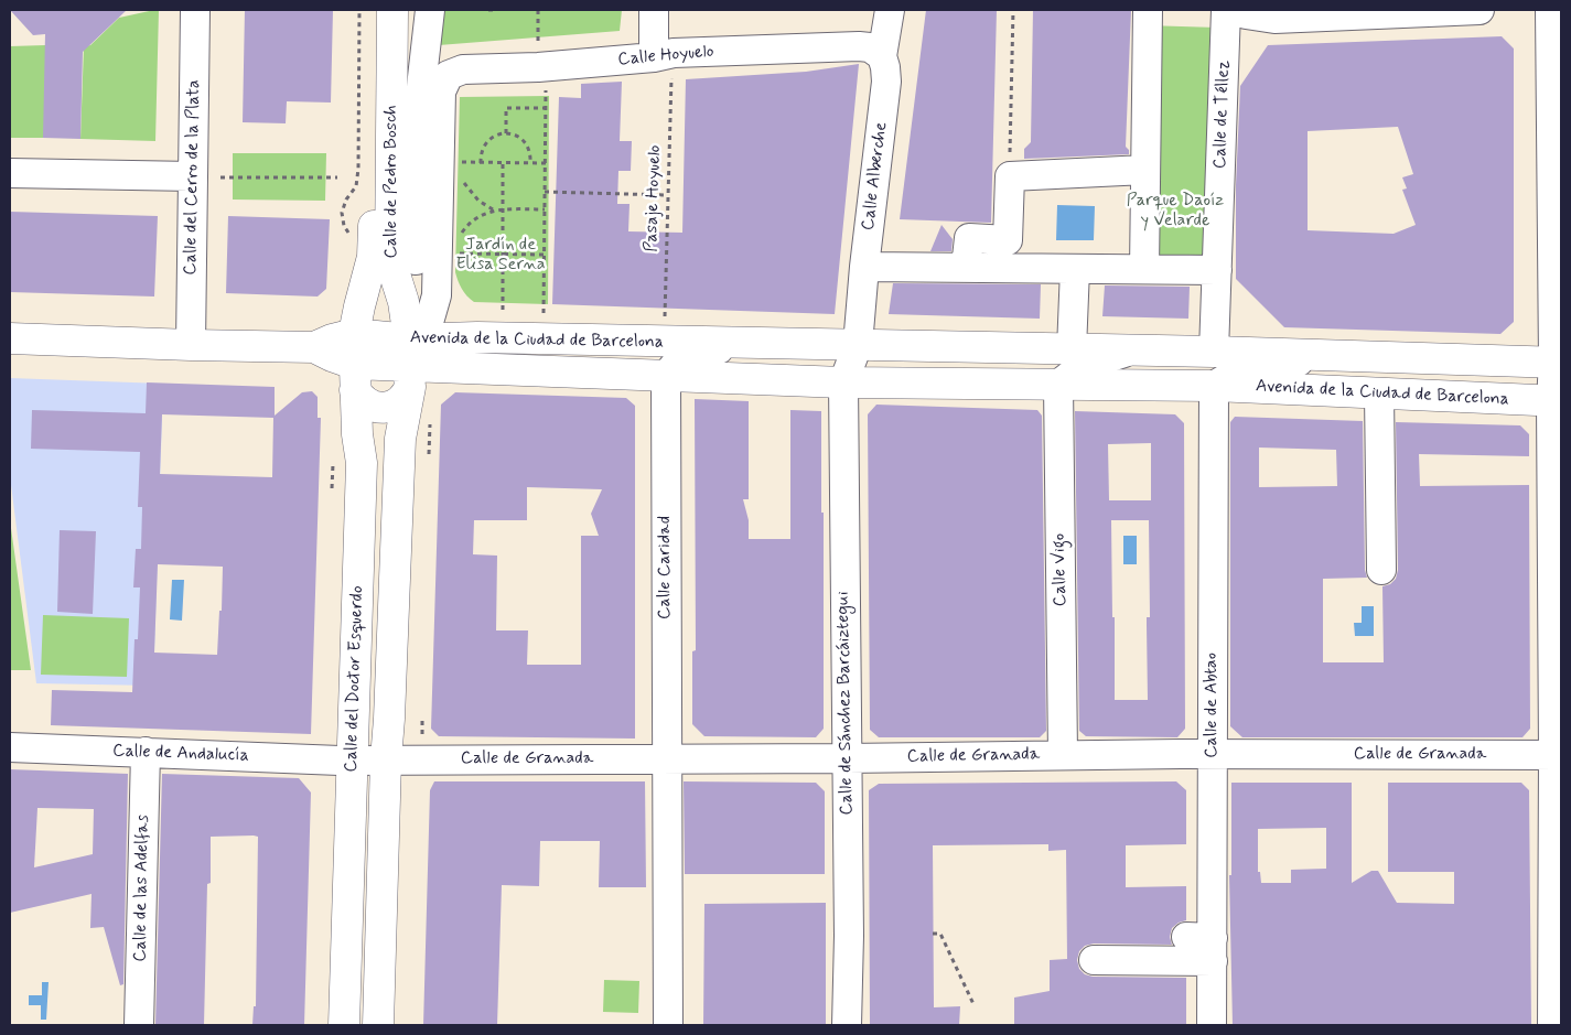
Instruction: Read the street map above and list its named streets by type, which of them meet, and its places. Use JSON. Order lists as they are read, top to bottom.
{
  "streets": {
    "main road": ["Calle de Pedro Bosch", "Avenida de la Ciudad de Barcelona", "Calle del Doctor Esquerdo"],
    "street": [
      "Calle Hoyuelo",
      "Calle de Téllez",
      "Calle Alberche",
      "Calle del Cerro de la Plata",
      "Calle Caridad",
      "Calle Vigo",
      "Calle de Sánchez Barcáiztegui",
      "Calle de Abtao",
      "Calle de Andalucía",
      "Calle de Granada",
      "Calle de las Adelfas"
    ],
    "path": ["Pasaje Hoyuelo"]
  },
  "crossings": [
    ["Calle Hoyuelo", "Calle Alberche"],
    ["Calle Hoyuelo", "Calle de Pedro Bosch"],
    ["Calle Hoyuelo", "Pasaje Hoyuelo"],
    ["Calle Hoyuelo", "Avenida de la Ciudad de Barcelona"],
    ["Calle Hoyuelo", "Calle del Doctor Esquerdo"],
    ["Calle de Téllez", "Avenida de la Ciudad de Barcelona"],
    ["Calle Alberche", "Avenida de la Ciudad de Barcelona"],
    ["Calle del Cerro de la Plata", "Avenida de la Ciudad de Barcelona"],
    ["Calle de Pedro Bosch", "Avenida de la Ciudad de Barcelona"],
    ["Calle de Pedro Bosch", "Calle del Doctor Esquerdo"],
    ["Avenida de la Ciudad de Barcelona", "Calle Caridad"],
    ["Avenida de la Ciudad de Barcelona", "Calle Vigo"],
    ["Avenida de la Ciudad de Barcelona", "Calle del Doctor Esquerdo"],
    ["Avenida de la Ciudad de Barcelona", "Calle de Sánchez Barcáiztegui"],
    ["Avenida de la Ciudad de Barcelona", "Calle de Abtao"],
    ["Calle Caridad", "Calle de Granada"],
    ["Calle Vigo", "Calle de Granada"],
    ["Calle del Doctor Esquerdo", "Calle de Andalucía"],
    ["Calle del Doctor Esquerdo", "Calle de Granada"],
    ["Calle de Sánchez Barcáiztegui", "Calle de Granada"],
    ["Calle de Abtao", "Calle de Granada"],
    ["Calle de Andalucía", "Calle de Granada"],
    ["Calle de Andalucía", "Calle de las Adelfas"]
  ],
  "parks": ["Parque Daoíz y Velarde", "Jardín de Elisa Serna"]
}
